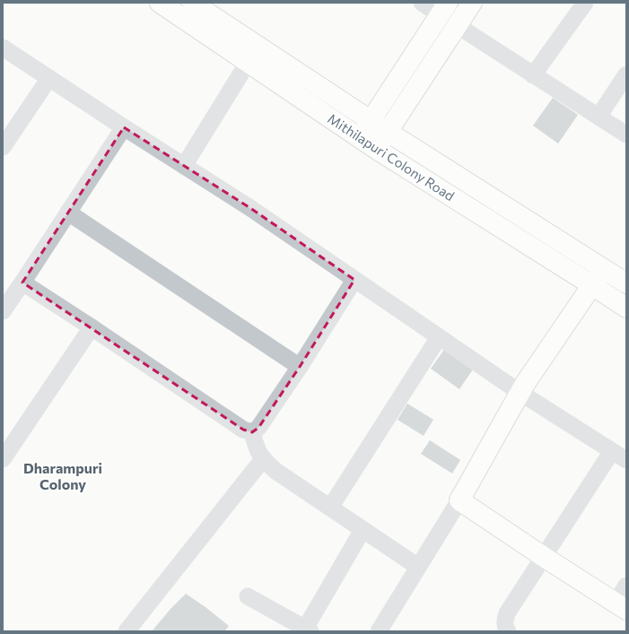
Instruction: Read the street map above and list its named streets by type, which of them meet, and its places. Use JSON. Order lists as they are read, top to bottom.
{
  "streets": {
    "street": ["Mithilapuri Colony Road"]
  },
  "districts": ["Dharampuri Colony"]
}
